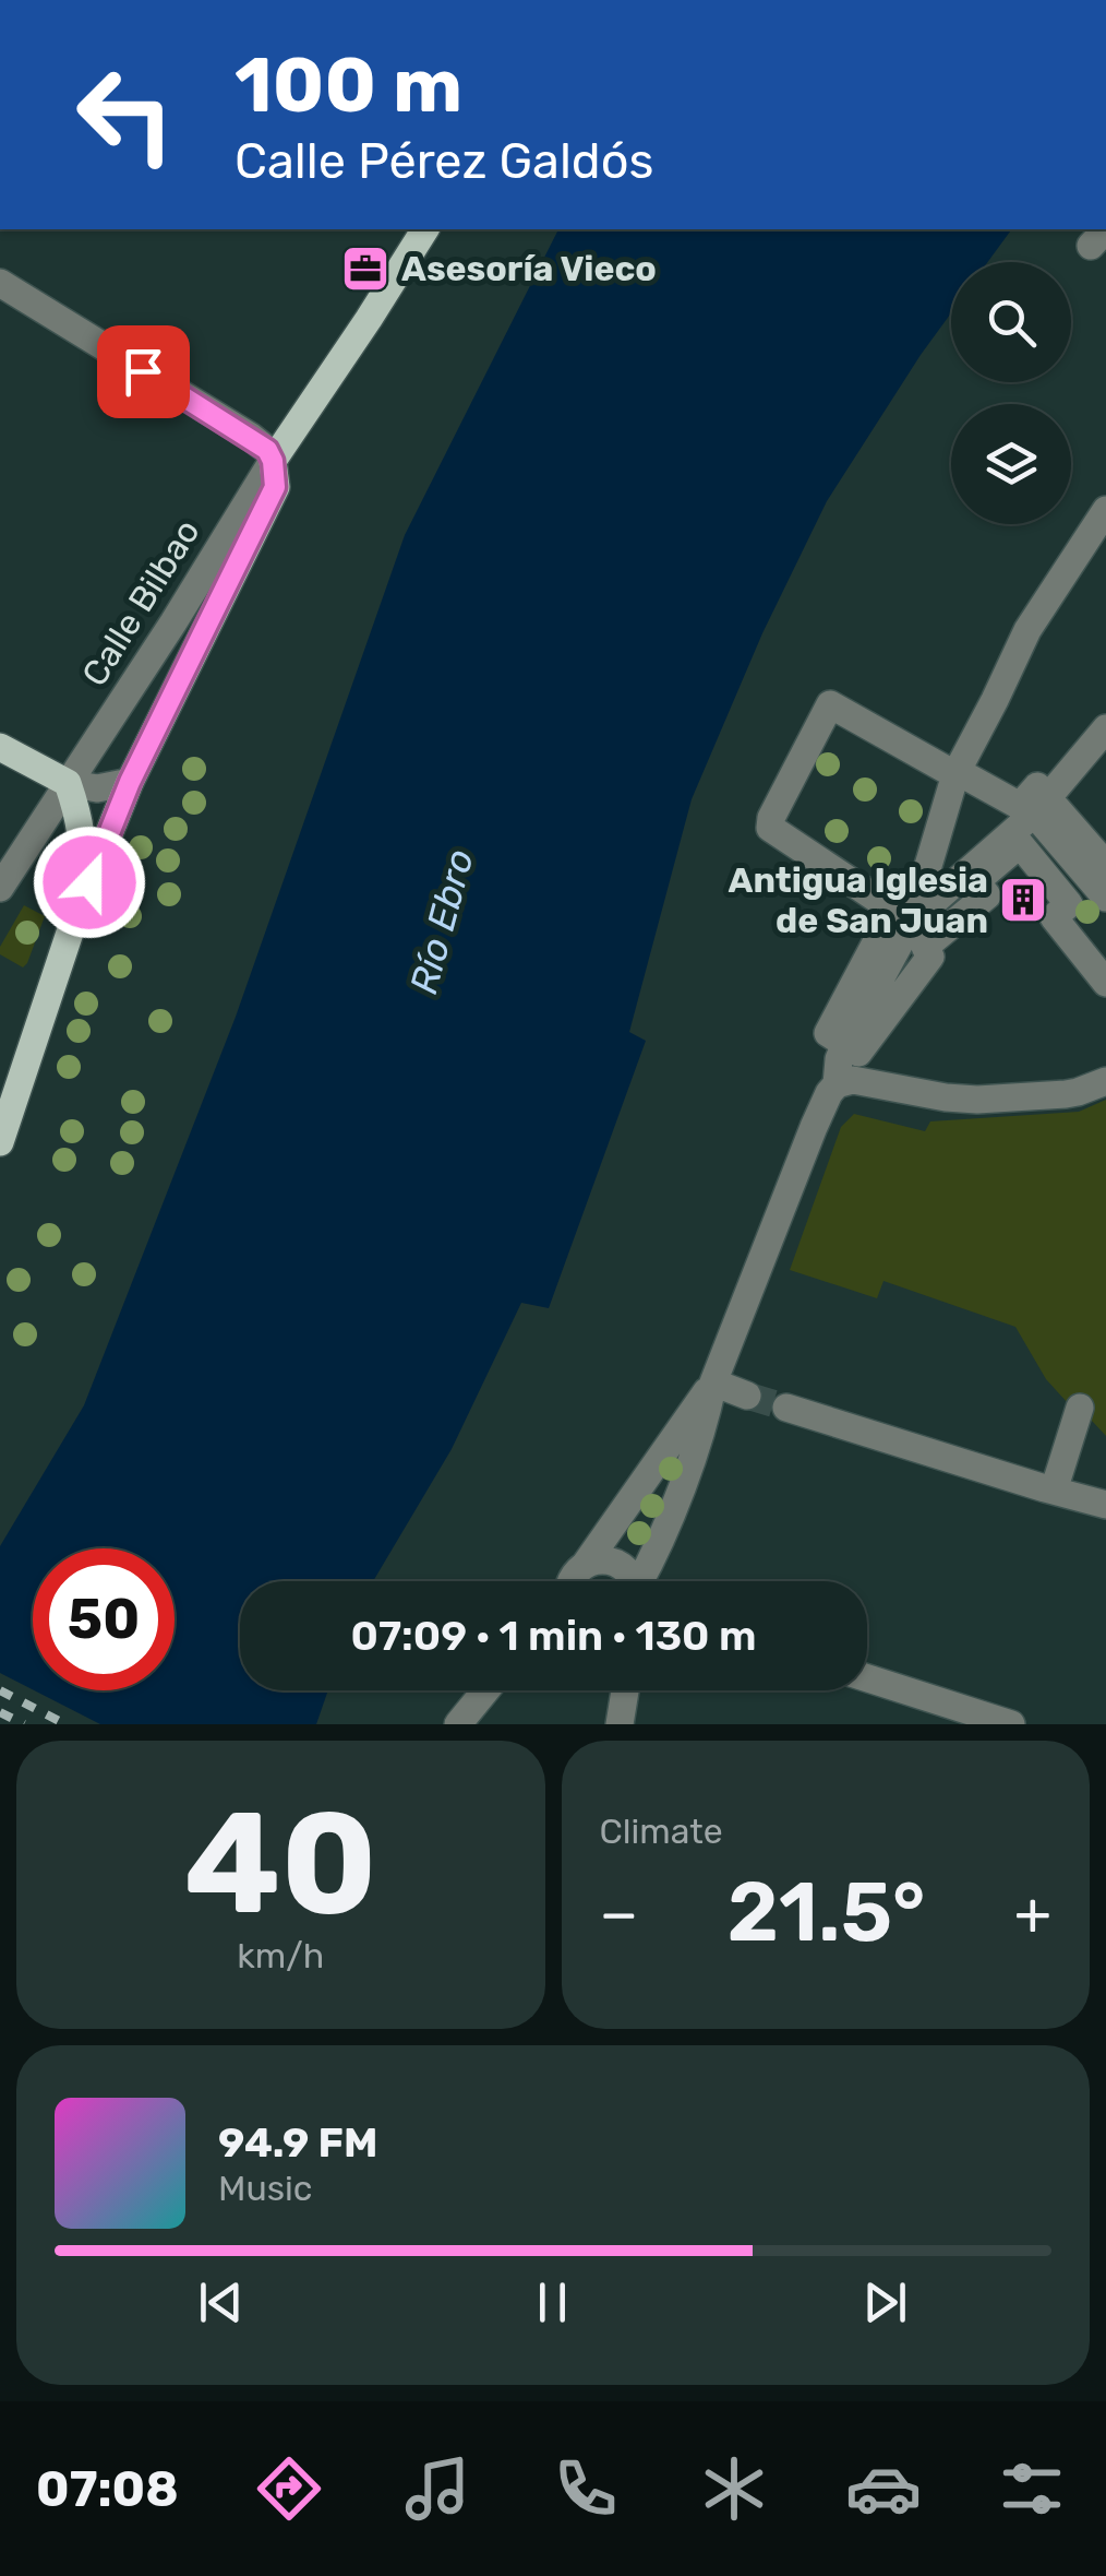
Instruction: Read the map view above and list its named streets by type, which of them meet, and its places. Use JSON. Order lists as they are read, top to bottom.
{
  "streets": {
    "main road": ["Calle Bilbao"]
  },
  "water": ["Río Ebro"],
  "places": {
    "office": ["Asesoría Vieco"],
    "building": ["Antigua Iglesia de San Juan"]
  },
  "page": {
    "turn": ["100 m", "Calle Pérez Galdós"],
    "limit": "50",
    "trip": "07:09 · 1 min · 130 m",
    "tile": [
      ["40", "km/h"],
      "Climate"
    ],
    "heat": ["−", "21.5°", "+"],
    "song": ["94.9 FM", "Music"],
    "tabs": "07:08"
  }
}
